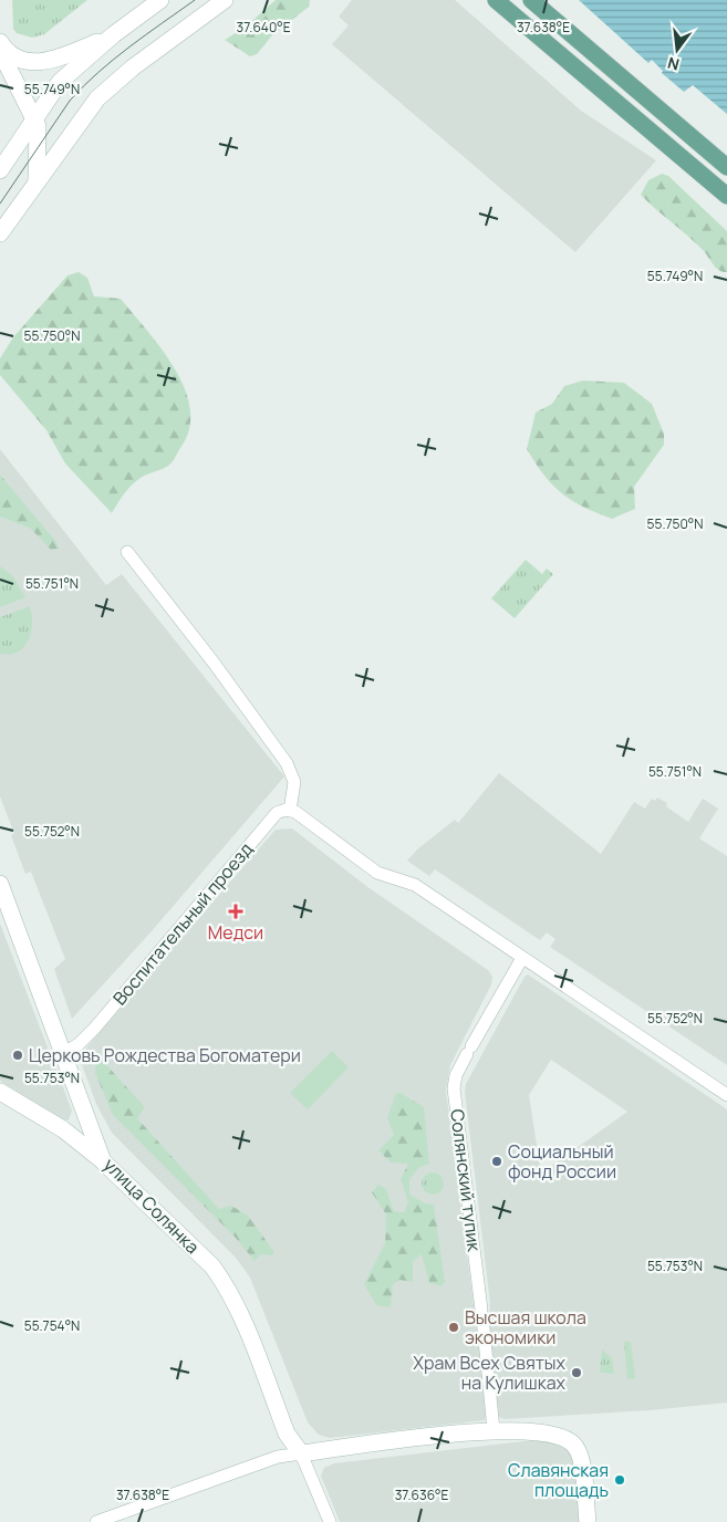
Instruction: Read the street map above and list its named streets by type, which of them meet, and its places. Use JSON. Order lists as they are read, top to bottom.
{
  "streets": {
    "main road": ["улица Солянка"],
    "street": ["Воспитательный проезд", "Солянский тупик"]
  },
  "crossings": [
    ["Воспитательный проезд", "улица Солянка"]
  ],
  "places": {
    "health": ["Медси"],
    "other": [
      "Церковь Рождества Богоматери",
      "Социальный фонд России",
      "Высшая школа экономики",
      "Храм Всех Святых на Кулишках",
      "Славянская площадь"
    ]
  },
  "north": "bottom",
  "coordinates": [
    "37.640°E",
    "37.638°E",
    "55.749°N",
    "55.750°N",
    "55.751°N",
    "55.752°N",
    "55.753°N",
    "55.754°N",
    "37.636°E"
  ]
}
